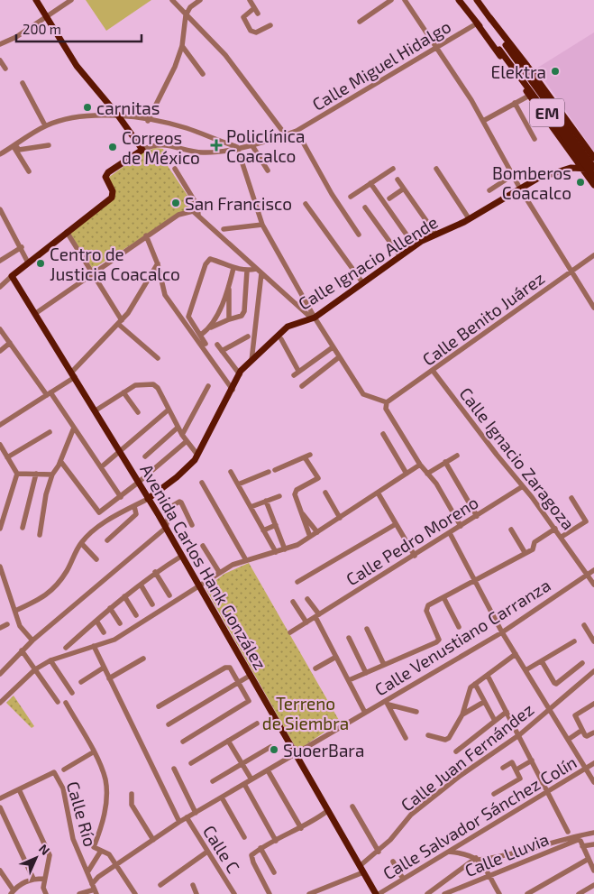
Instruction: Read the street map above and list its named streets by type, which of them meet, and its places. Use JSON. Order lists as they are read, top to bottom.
{
  "streets": {
    "main road": ["EM", "Calle Ignacio Allende", "Avenida Carlos Hank González"],
    "street": [
      "Calle Miguel Hidalgo",
      "Calle Benito Juárez",
      "Calle Ignacio Zaragoza",
      "Calle Pedro Moreno",
      "Calle Venustiano Carranza",
      "Calle Juan Fernández",
      "Calle Río",
      "Calle Salvador Sánchez Colín",
      "Calle C",
      "Calle Lluvia"
    ]
  },
  "crossings": [
    ["Calle Miguel Hidalgo", "EM"],
    ["EM", "Calle Ignacio Allende"],
    ["Calle Ignacio Allende", "Avenida Carlos Hank González"],
    ["Calle Benito Juárez", "Calle Ignacio Zaragoza"],
    ["Calle Ignacio Zaragoza", "Calle Pedro Moreno"],
    ["Calle Ignacio Zaragoza", "Calle Venustiano Carranza"],
    ["Avenida Carlos Hank González", "Calle Venustiano Carranza"],
    ["Avenida Carlos Hank González", "Calle Juan Fernández"],
    ["Avenida Carlos Hank González", "Calle Salvador Sánchez Colín"],
    ["Calle Venustiano Carranza", "Calle Río"],
    ["Calle Venustiano Carranza", "Calle C"]
  ],
  "parks": ["Terreno de Siembra"],
  "places": {
    "other": [
      "Elektra",
      "carnitas",
      "Correos de México",
      "Bomberos Coacalco",
      "San Francisco",
      "Centro de Justicia Coacalco",
      "SuoerBara"
    ],
    "health": ["Policlínica Coacalco"]
  },
  "scale_bar": "200 m",
  "north": "top right"
}
